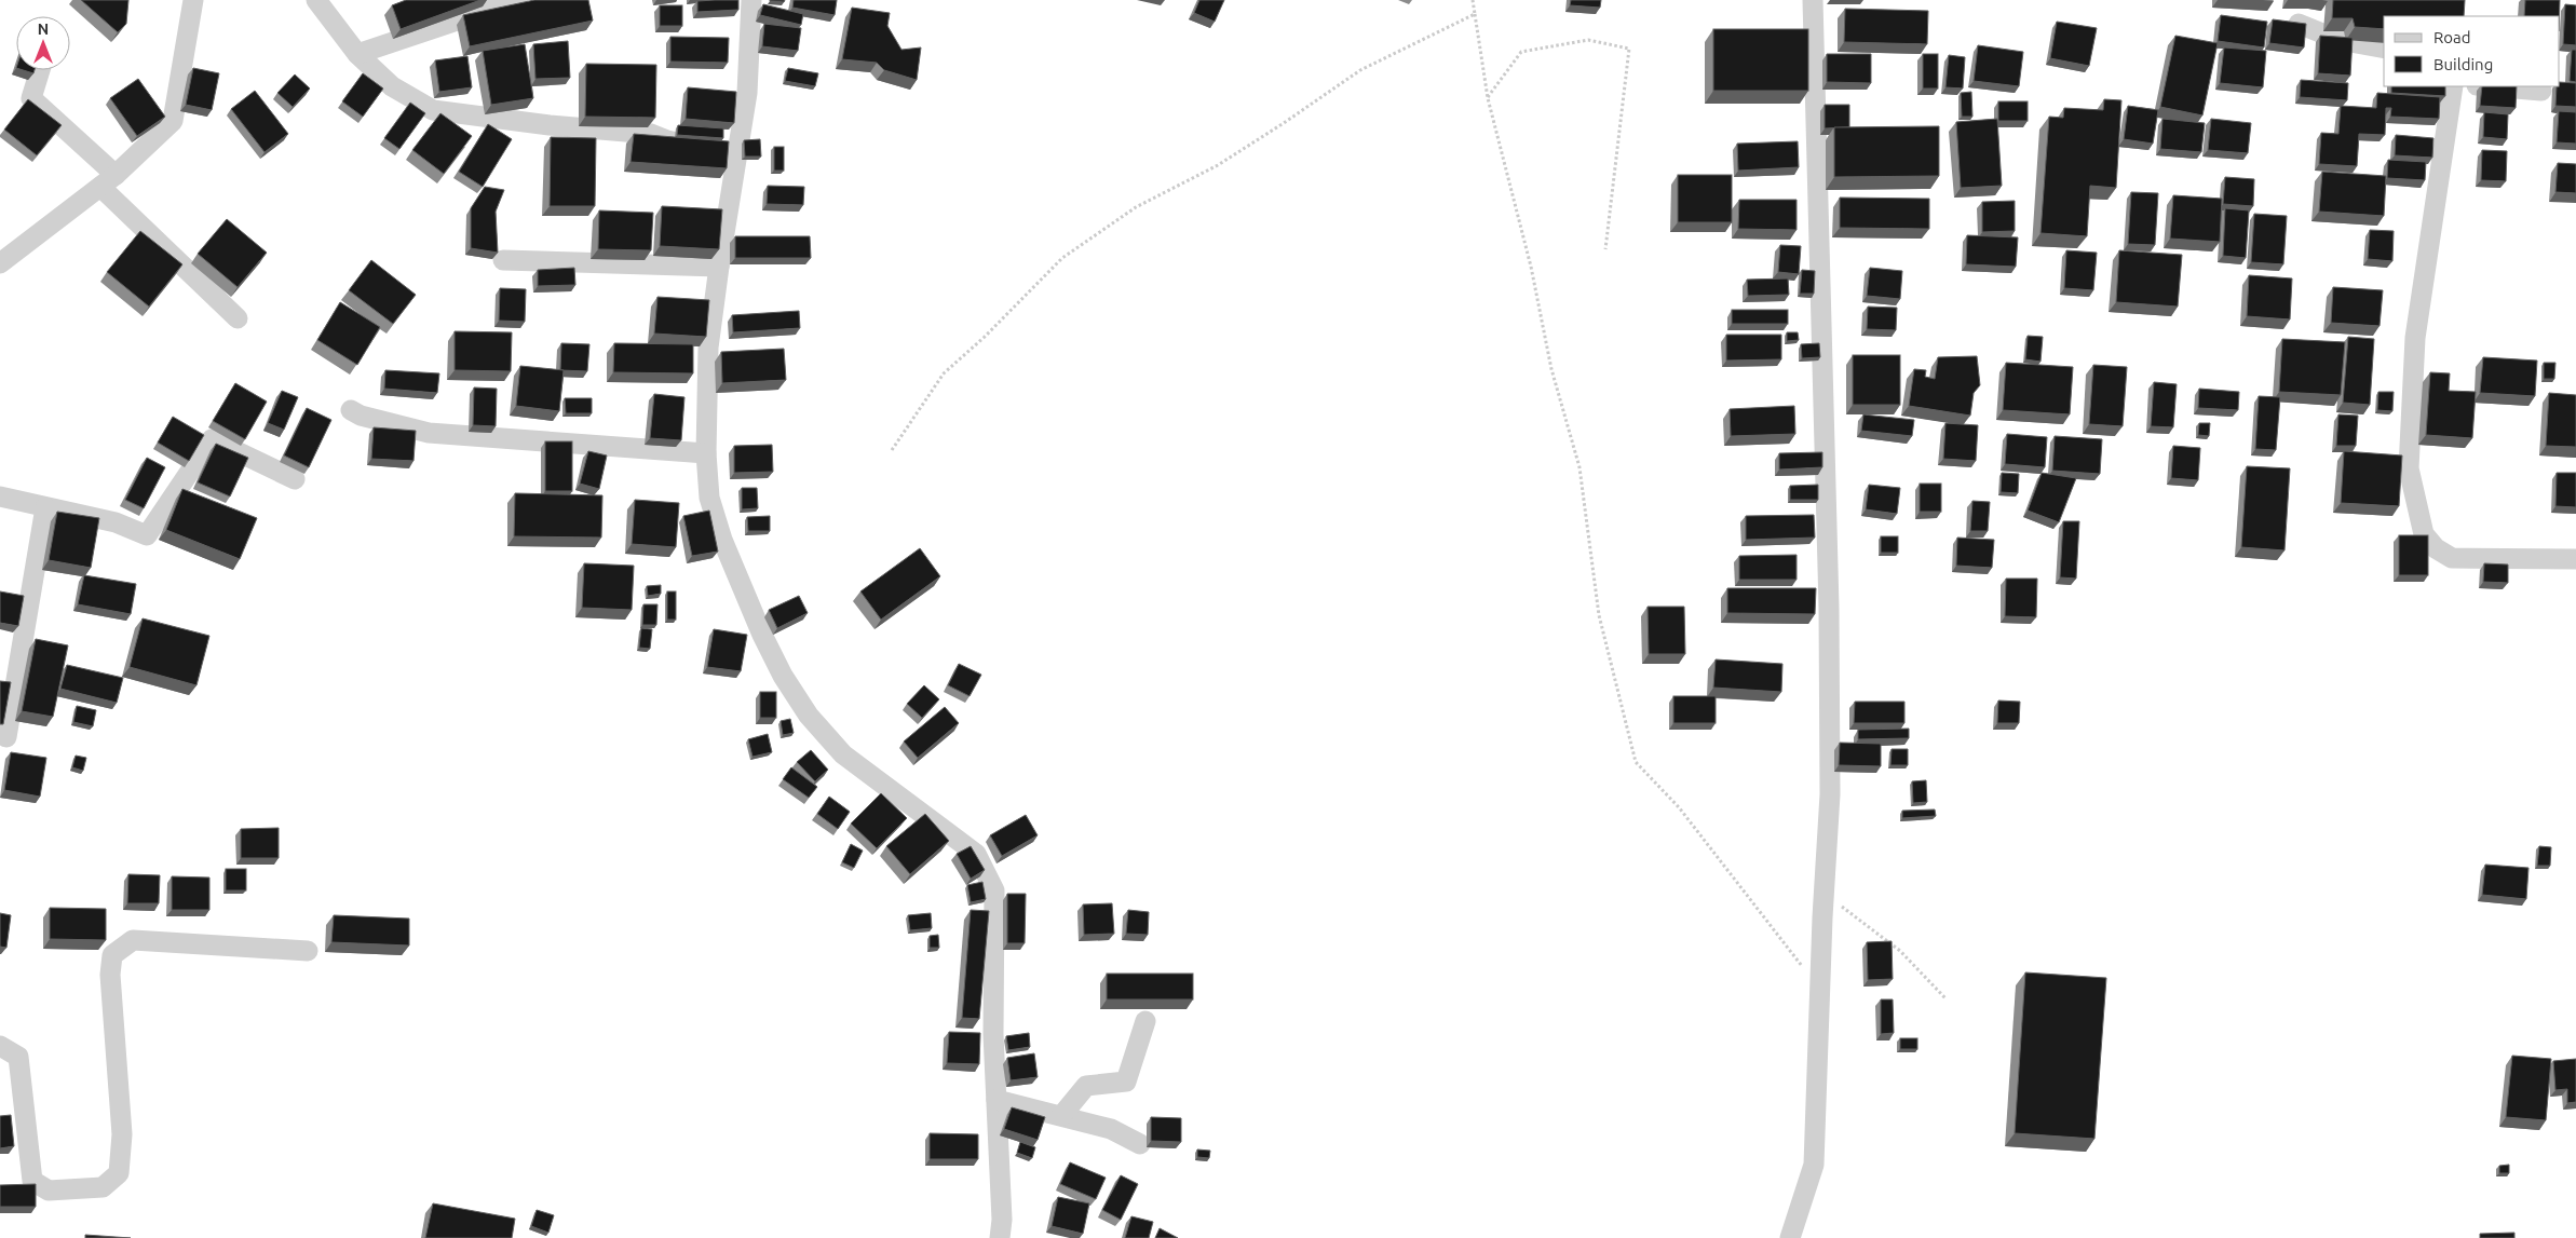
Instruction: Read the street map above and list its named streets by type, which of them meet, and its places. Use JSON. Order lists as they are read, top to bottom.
{
  "legend": ["Road", "Building"],
  "north": "top"
}
